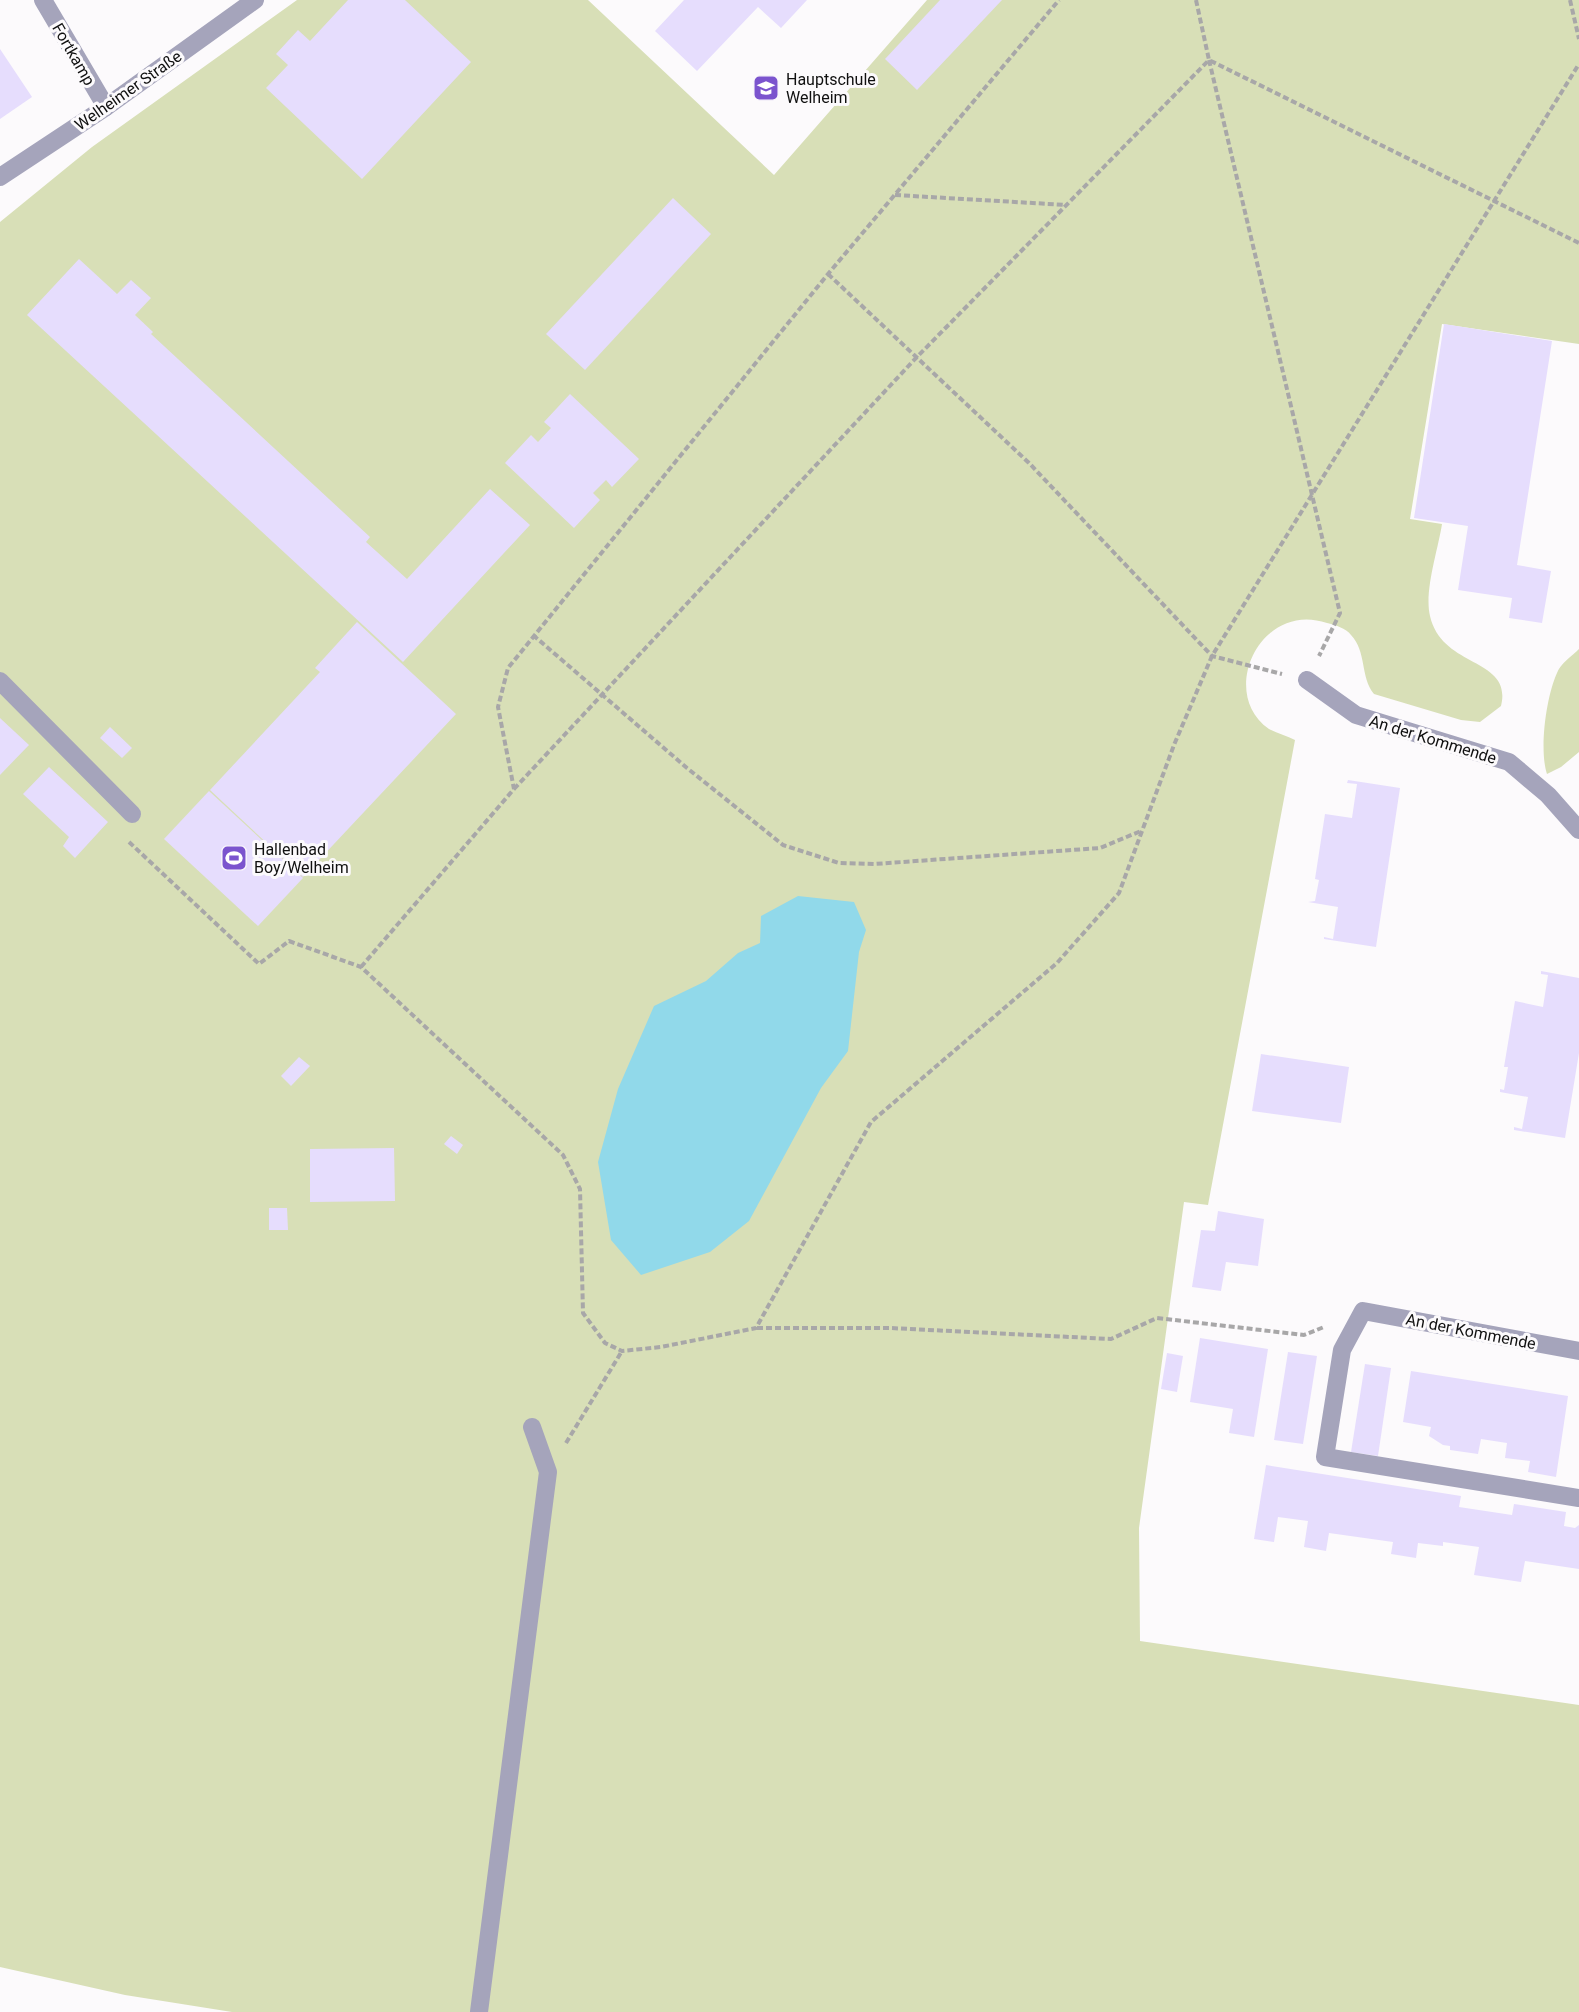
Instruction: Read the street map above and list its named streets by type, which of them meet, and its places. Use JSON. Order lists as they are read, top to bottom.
{
  "streets": {
    "street": ["Fortkamp", "Welheimer Straße", "An der Kommende"]
  },
  "crossings": [
    ["Fortkamp", "Welheimer Straße"]
  ],
  "places": {
    "school or university": ["Hauptschule Welheim"],
    "sports": ["Hallenbad Boy/Welheim"]
  }
}
